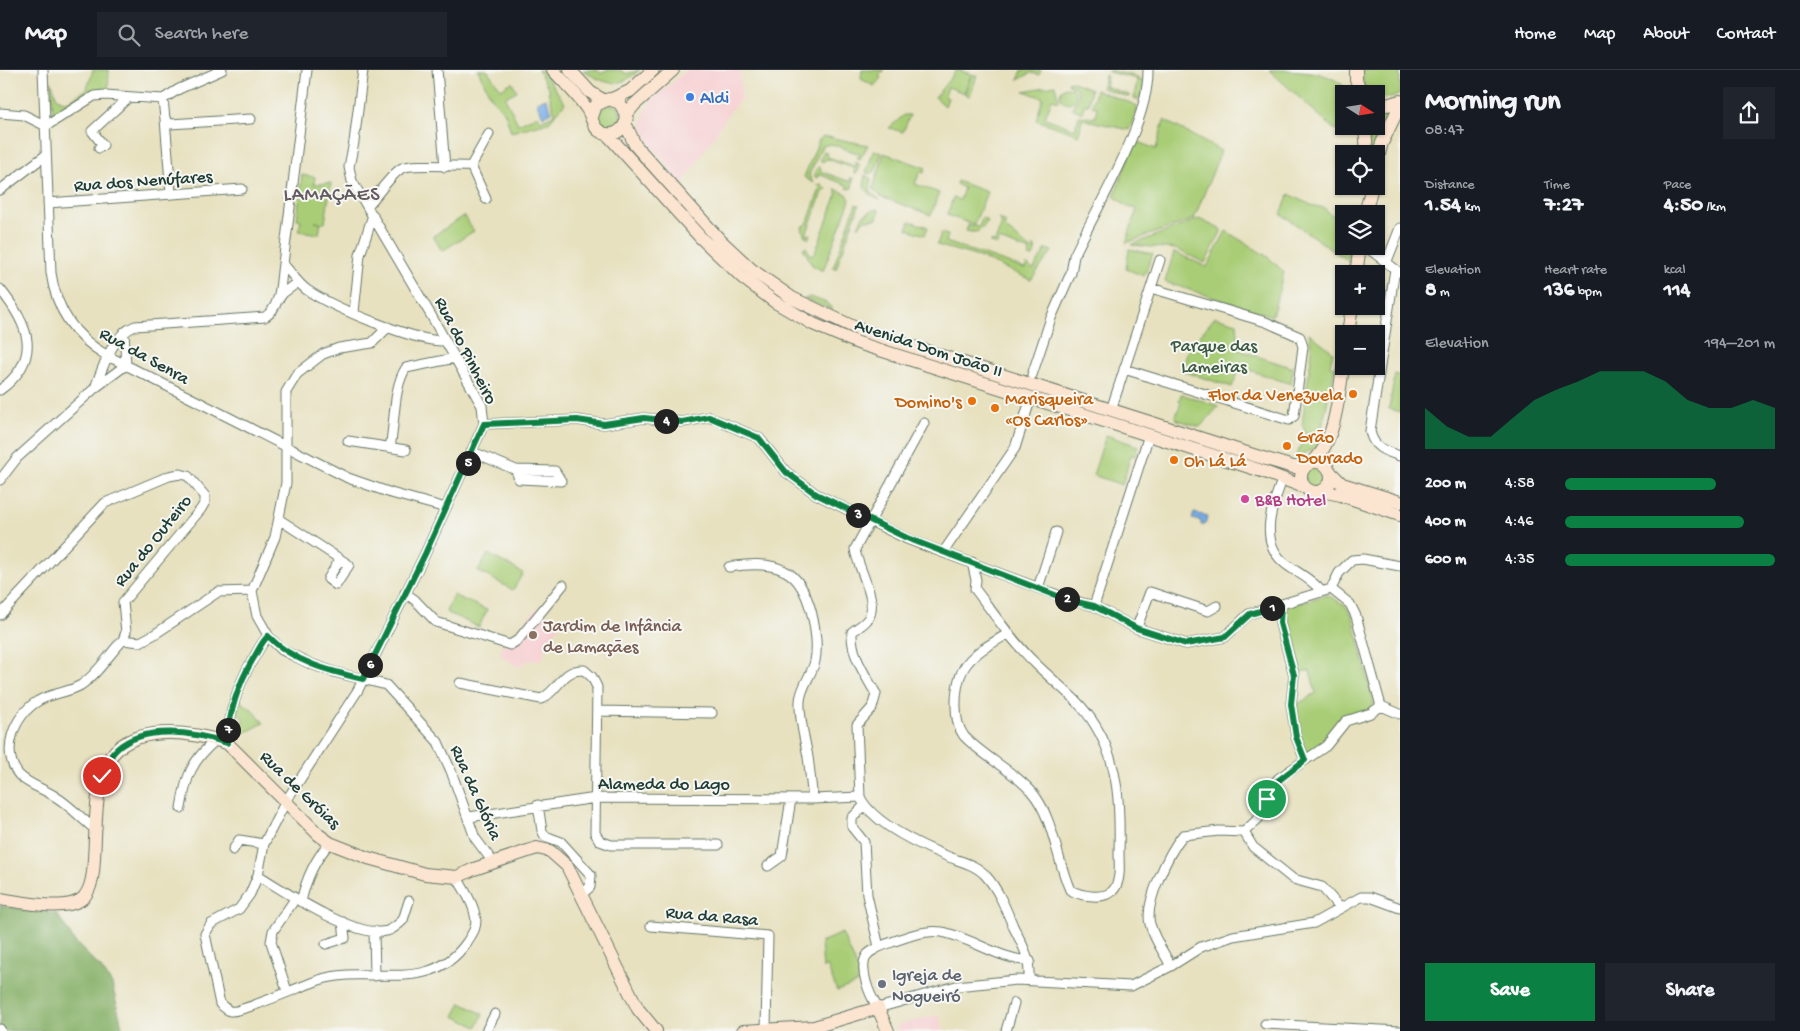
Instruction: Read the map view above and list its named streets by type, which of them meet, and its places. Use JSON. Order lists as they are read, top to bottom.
{
  "streets": {
    "main road": ["Avenida Dom João II", "Rua de Gróias"],
    "street": [
      "Rua dos Nenúfares",
      "Rua do Pinheiro",
      "Rua da Senra",
      "Rua do Outeiro",
      "Alameda do Lago",
      "Rua da Glória",
      "Rua da Rasa"
    ]
  },
  "crossings": [
    ["Rua dos Nenúfares", "Rua da Senra"],
    ["Rua do Pinheiro", "Rua da Senra"],
    ["Rua do Pinheiro", "Rua de Gróias"],
    ["Rua do Pinheiro", "Rua da Glória"],
    ["Alameda do Lago", "Rua da Glória"],
    ["Rua de Gróias", "Rua da Glória"]
  ],
  "districts": ["LAMAÇÃES"],
  "parks": ["Parque das Lameiras"],
  "places": [
    "Aldi",
    "Flor da Venezuela",
    "Domino's",
    "Marisqueira «Os Carlos»",
    "Grão Dourado",
    "Oh Lá Lá",
    "B&B Hotel",
    "Jardim de Infância de Lamaçães",
    "Igreja de Nogueiró"
  ],
  "north": "right",
  "page": {
    "header": "Map",
    "search": "Search here",
    "nav": [
      "Home",
      "Map",
      "About",
      "Contact"
    ],
    "heading": ["Morning run", "08:47"],
    "map_buttons": ["+", "−"],
    "stats": [
      ["Distance", "1.54 km"],
      ["Time", "7:27"],
      ["Pace", "4:50 /km"],
      ["Elevation", "8 m"],
      ["Heart rate", "136 bpm"],
      ["kcal", "114"]
    ],
    "chart": ["Elevation", "194–201 m"],
    "pins": [
      "4",
      "5",
      "3",
      "2",
      "1",
      "6",
      "7"
    ],
    "list": [
      {
        "name": "200 m",
        "note": "4:58"
      },
      {
        "name": "400 m",
        "note": "4:46"
      },
      {
        "name": "600 m",
        "note": "4:35"
      }
    ],
    "buttons": ["Save", "Share"]
  }
}
